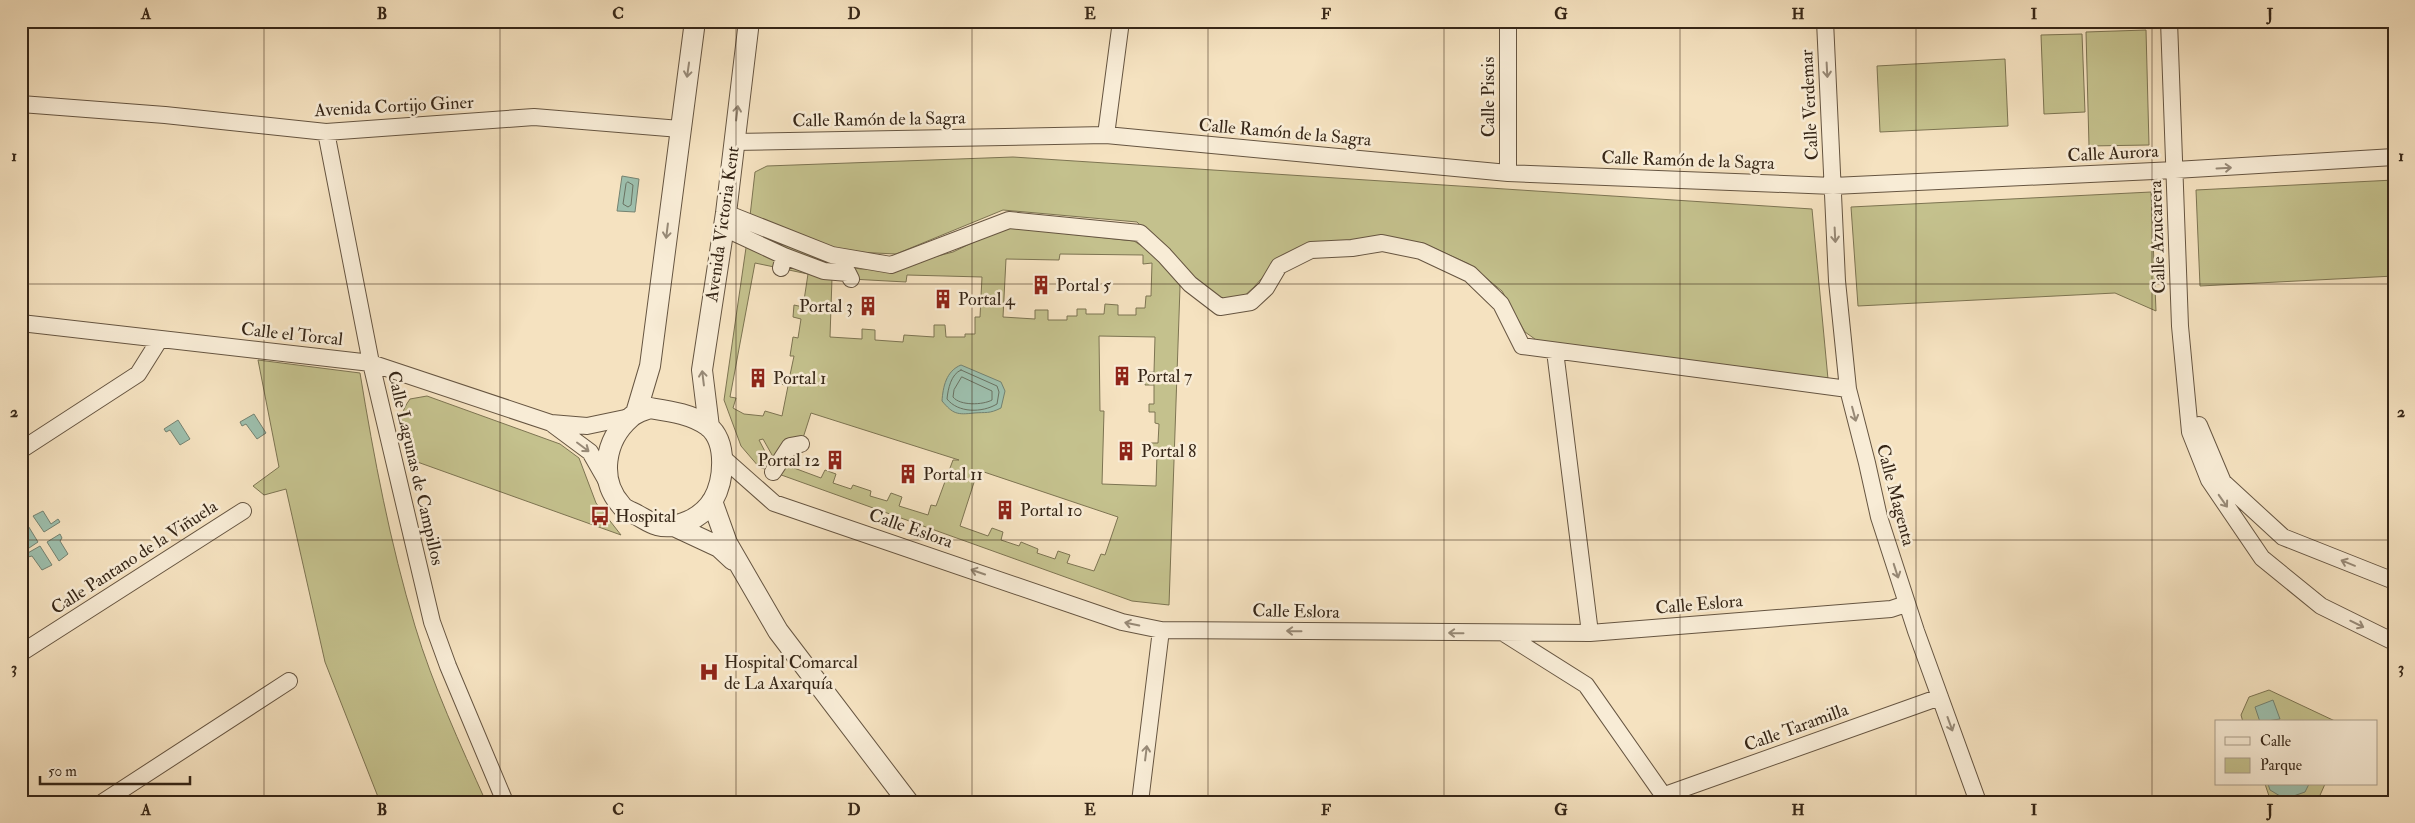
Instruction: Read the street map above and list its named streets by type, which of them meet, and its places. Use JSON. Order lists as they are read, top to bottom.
{
  "streets": {
    "street": [
      "Calle Piscis",
      "Calle Verdemar",
      "Avenida Cortijo Giner",
      "Calle Ramón de la Sagra",
      "Calle Aurora",
      "Avenida Victoria Kent",
      "Calle Azucarera",
      "Calle el Torcal",
      "Calle Lagunas de Campillos",
      "Calle Magenta",
      "Calle Eslora",
      "Calle Pantano de la Viñuela",
      "Calle Taramilla"
    ]
  },
  "crossings": [
    ["Calle Piscis", "Calle Ramón de la Sagra"],
    ["Calle Verdemar", "Calle Ramón de la Sagra"],
    ["Calle Verdemar", "Calle Aurora"],
    ["Calle Verdemar", "Calle Magenta"],
    ["Avenida Cortijo Giner", "Calle Lagunas de Campillos"],
    ["Calle Ramón de la Sagra", "Calle Aurora"],
    ["Calle Ramón de la Sagra", "Avenida Victoria Kent"],
    ["Calle Ramón de la Sagra", "Calle Magenta"],
    ["Calle Aurora", "Calle Azucarera"],
    ["Calle Aurora", "Calle Magenta"],
    ["Avenida Victoria Kent", "Calle Eslora"],
    ["Calle el Torcal", "Calle Lagunas de Campillos"],
    ["Calle Magenta", "Calle Eslora"],
    ["Calle Magenta", "Calle Taramilla"]
  ],
  "one_way": [
    "Calle Verdemar",
    "Calle Aurora",
    "Calle Magenta",
    "Calle Eslora"
  ],
  "places": {
    "building": [
      "Portal 5",
      "Portal 4",
      "Portal 3",
      "Portal 7",
      "Portal 1",
      "Portal 8",
      "Portal 12",
      "Portal 11",
      "Portal 10"
    ],
    "bus stop": ["Hospital"],
    "hospital": ["Hospital Comarcal de La Axarquía"]
  },
  "legend": ["Calle", "Parque"],
  "scale_bar": "50 m",
  "grid": {
    "columns": [
      "A",
      "B",
      "C",
      "D",
      "E",
      "F",
      "G",
      "H",
      "I",
      "J"
    ],
    "rows": ["1", "2", "3"]
  }
}
